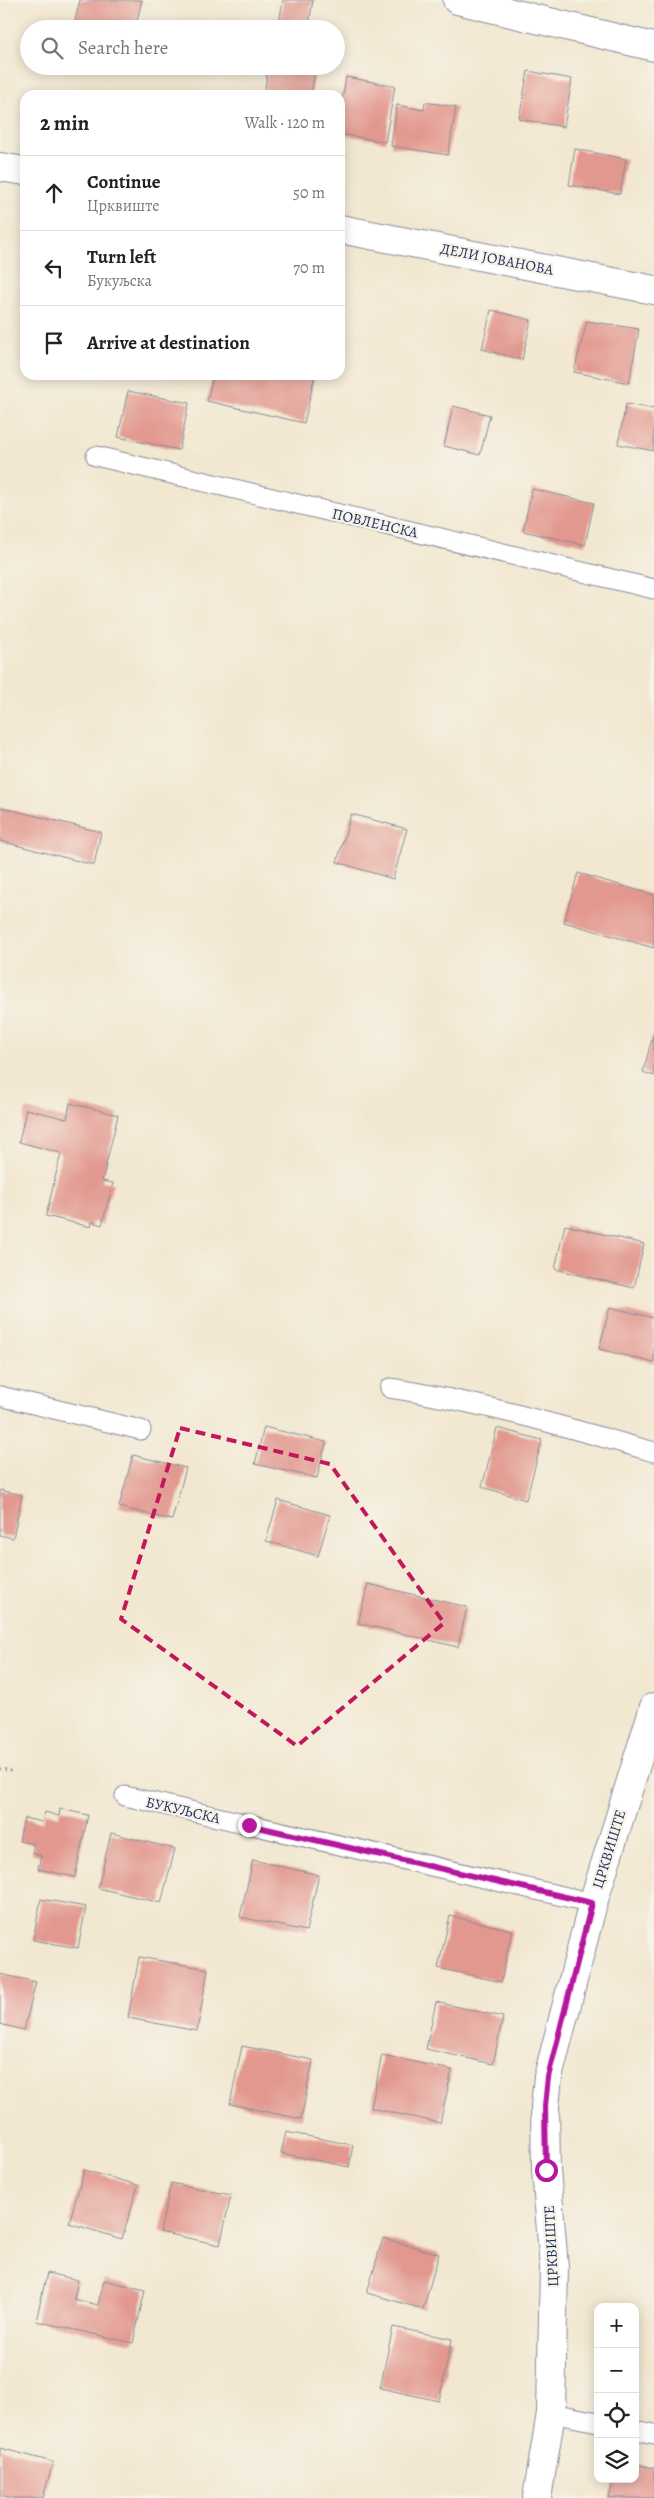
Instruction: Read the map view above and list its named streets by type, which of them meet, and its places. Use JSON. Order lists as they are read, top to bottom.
{
  "streets": {
    "street": ["ДЕЛИ ЈОВАНОВА", "ЦРКВИШТЕ"],
    "lane": ["ПОВЛЕНСКА", "БУКУЉСКА"]
  },
  "crossings": [
    ["БУКУЉСКА", "ЦРКВИШТЕ"]
  ],
  "page": {
    "search": "Search here",
    "heading": ["2 min", "Walk · 120 m"],
    "list": [
      ["Continue", "Црквиште", "50 m"],
      ["Turn left", "Букуљска", "70 m"],
      "Arrive at destination"
    ],
    "map_buttons": ["+", "−"]
  }
}
